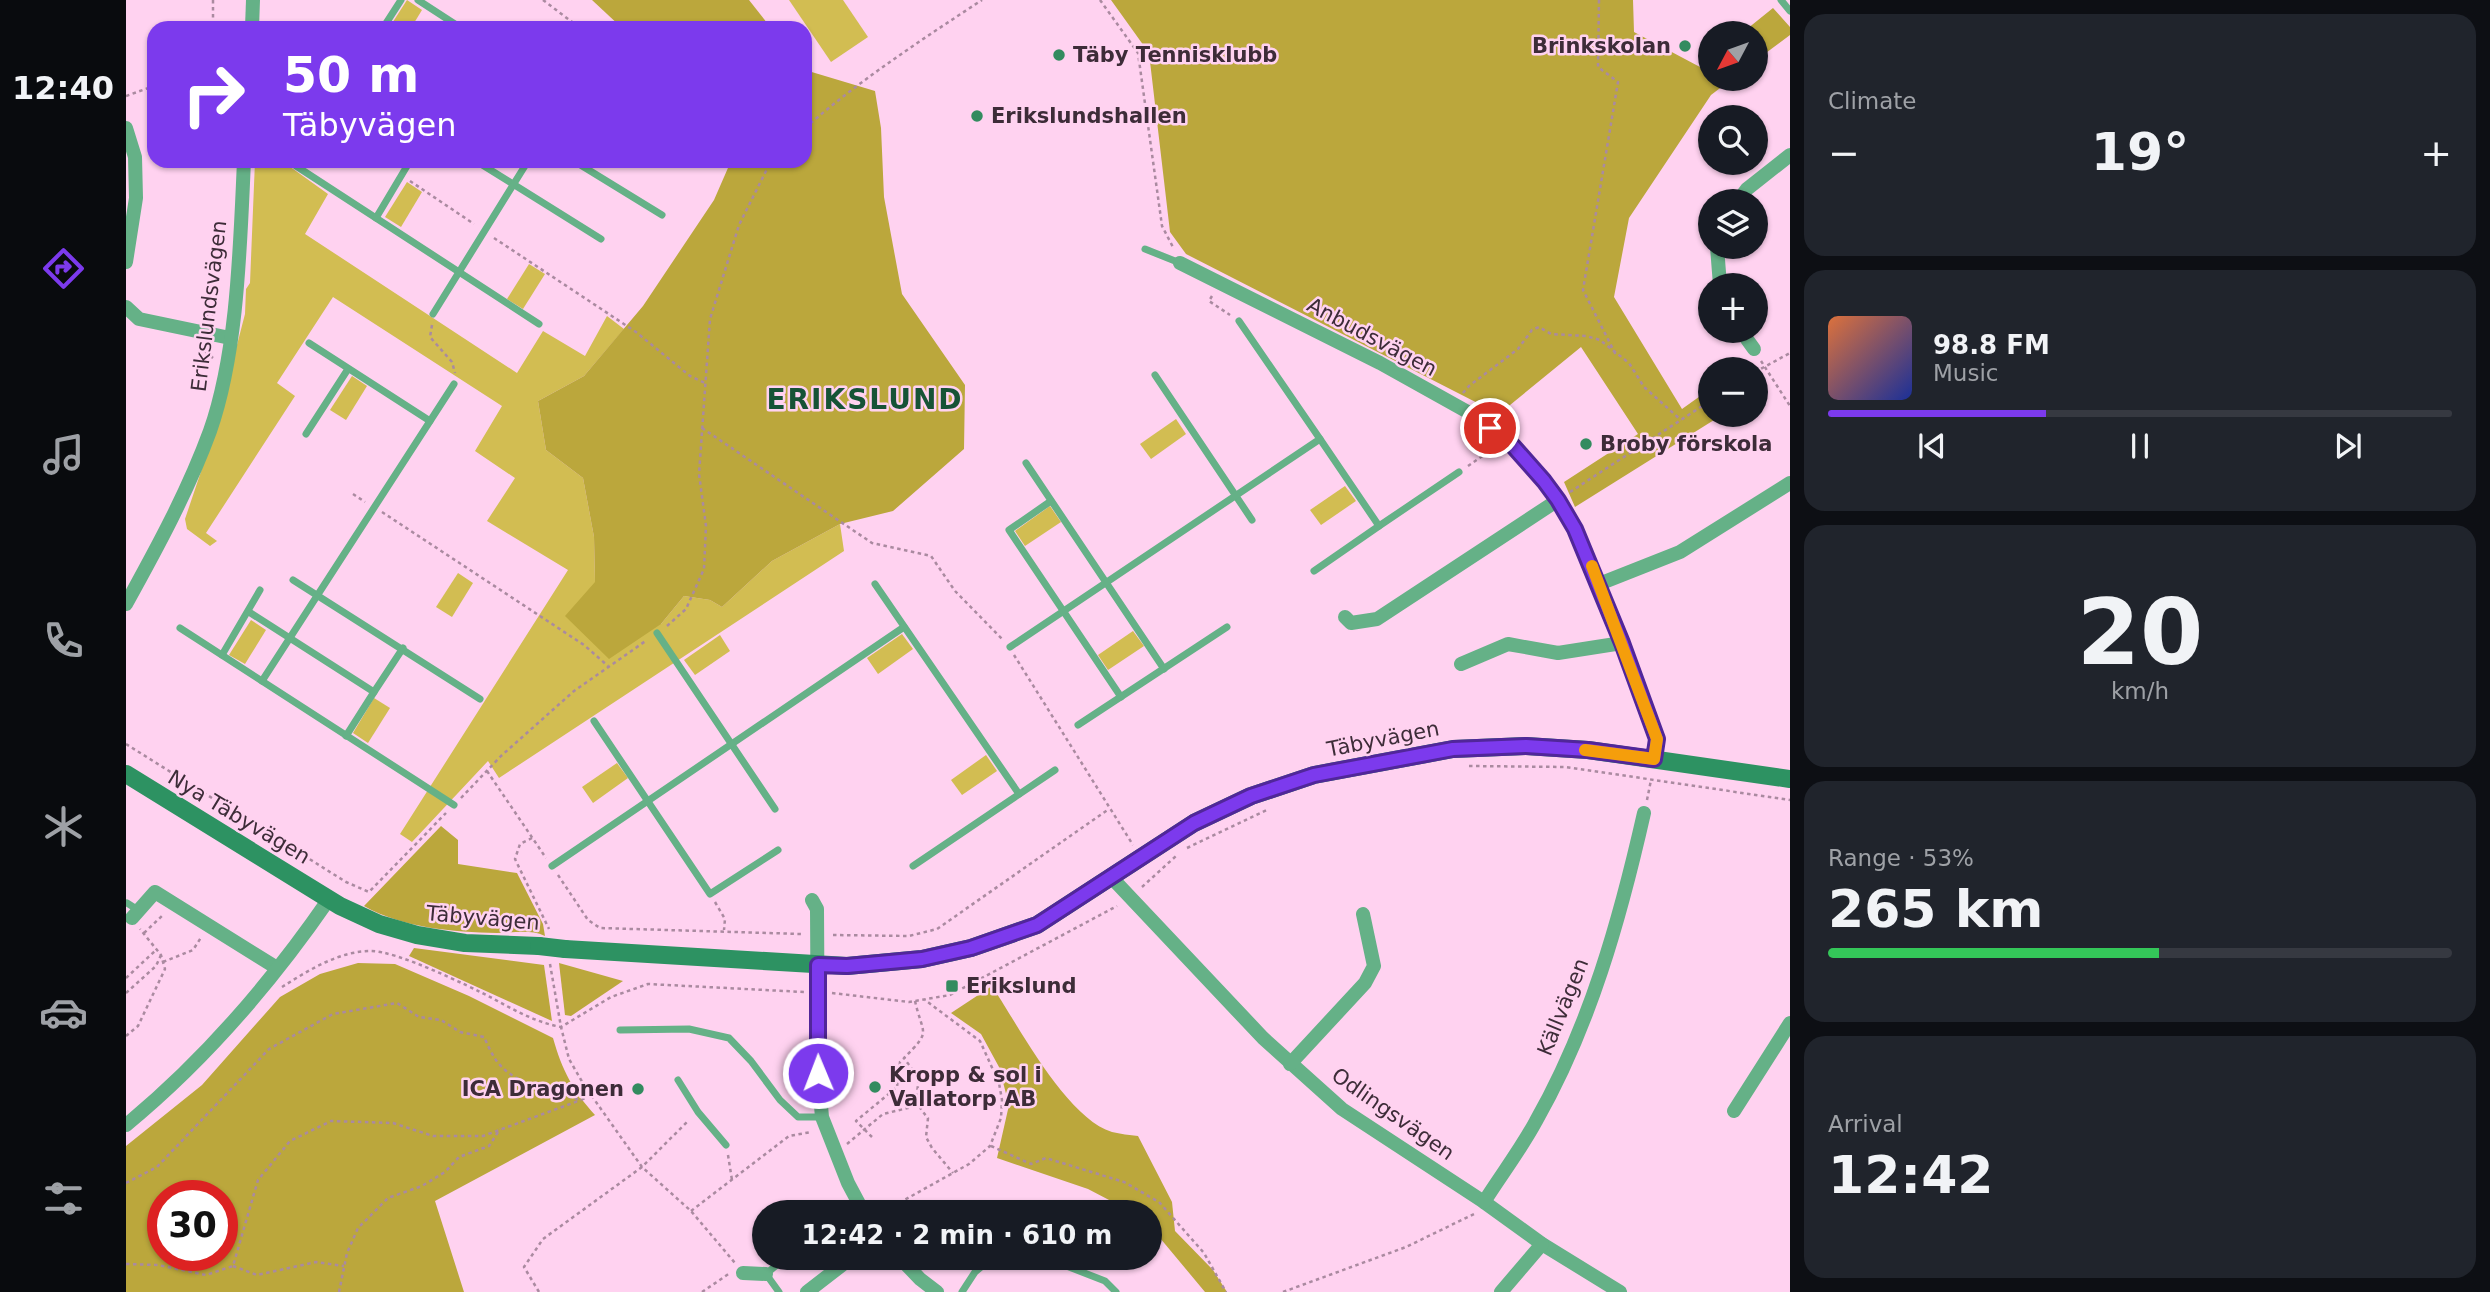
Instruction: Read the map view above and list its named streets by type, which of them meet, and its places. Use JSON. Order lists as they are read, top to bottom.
{
  "streets": {
    "main road": ["Täbyvägen", "Nya Täbyvägen"],
    "street": [
      "Erikslundsvägen",
      "Anbudsvägen",
      "Källvägen",
      "Odlingsvägen"
    ]
  },
  "crossings": [
    ["Anbudsvägen", "Täbyvägen"],
    ["Täbyvägen", "Nya Täbyvägen"],
    ["Täbyvägen", "Odlingsvägen"],
    ["Källvägen", "Odlingsvägen"]
  ],
  "districts": ["ERIKSLUND"],
  "places": {
    "other": [
      "Brinkskolan",
      "Täby Tennisklubb",
      "Erikslundshallen",
      "Broby förskola",
      "Kropp & sol i Vallatorp AB",
      "ICA Dragonen"
    ],
    "transit": ["Erikslund"]
  },
  "north": "bottom left",
  "page": {
    "tabs": "12:40",
    "tile": [
      "Climate",
      ["20", "km/h"],
      ["Range · 53%", "265 km"],
      ["Arrival", "12:42"]
    ],
    "map_buttons": ["+", "−"],
    "turn": ["50 m", "Täbyvägen"],
    "heat": ["−", "19°", "+"],
    "song": ["98.8 FM", "Music"],
    "limit": "30",
    "trip": "12:42 · 2 min · 610 m"
  }
}
